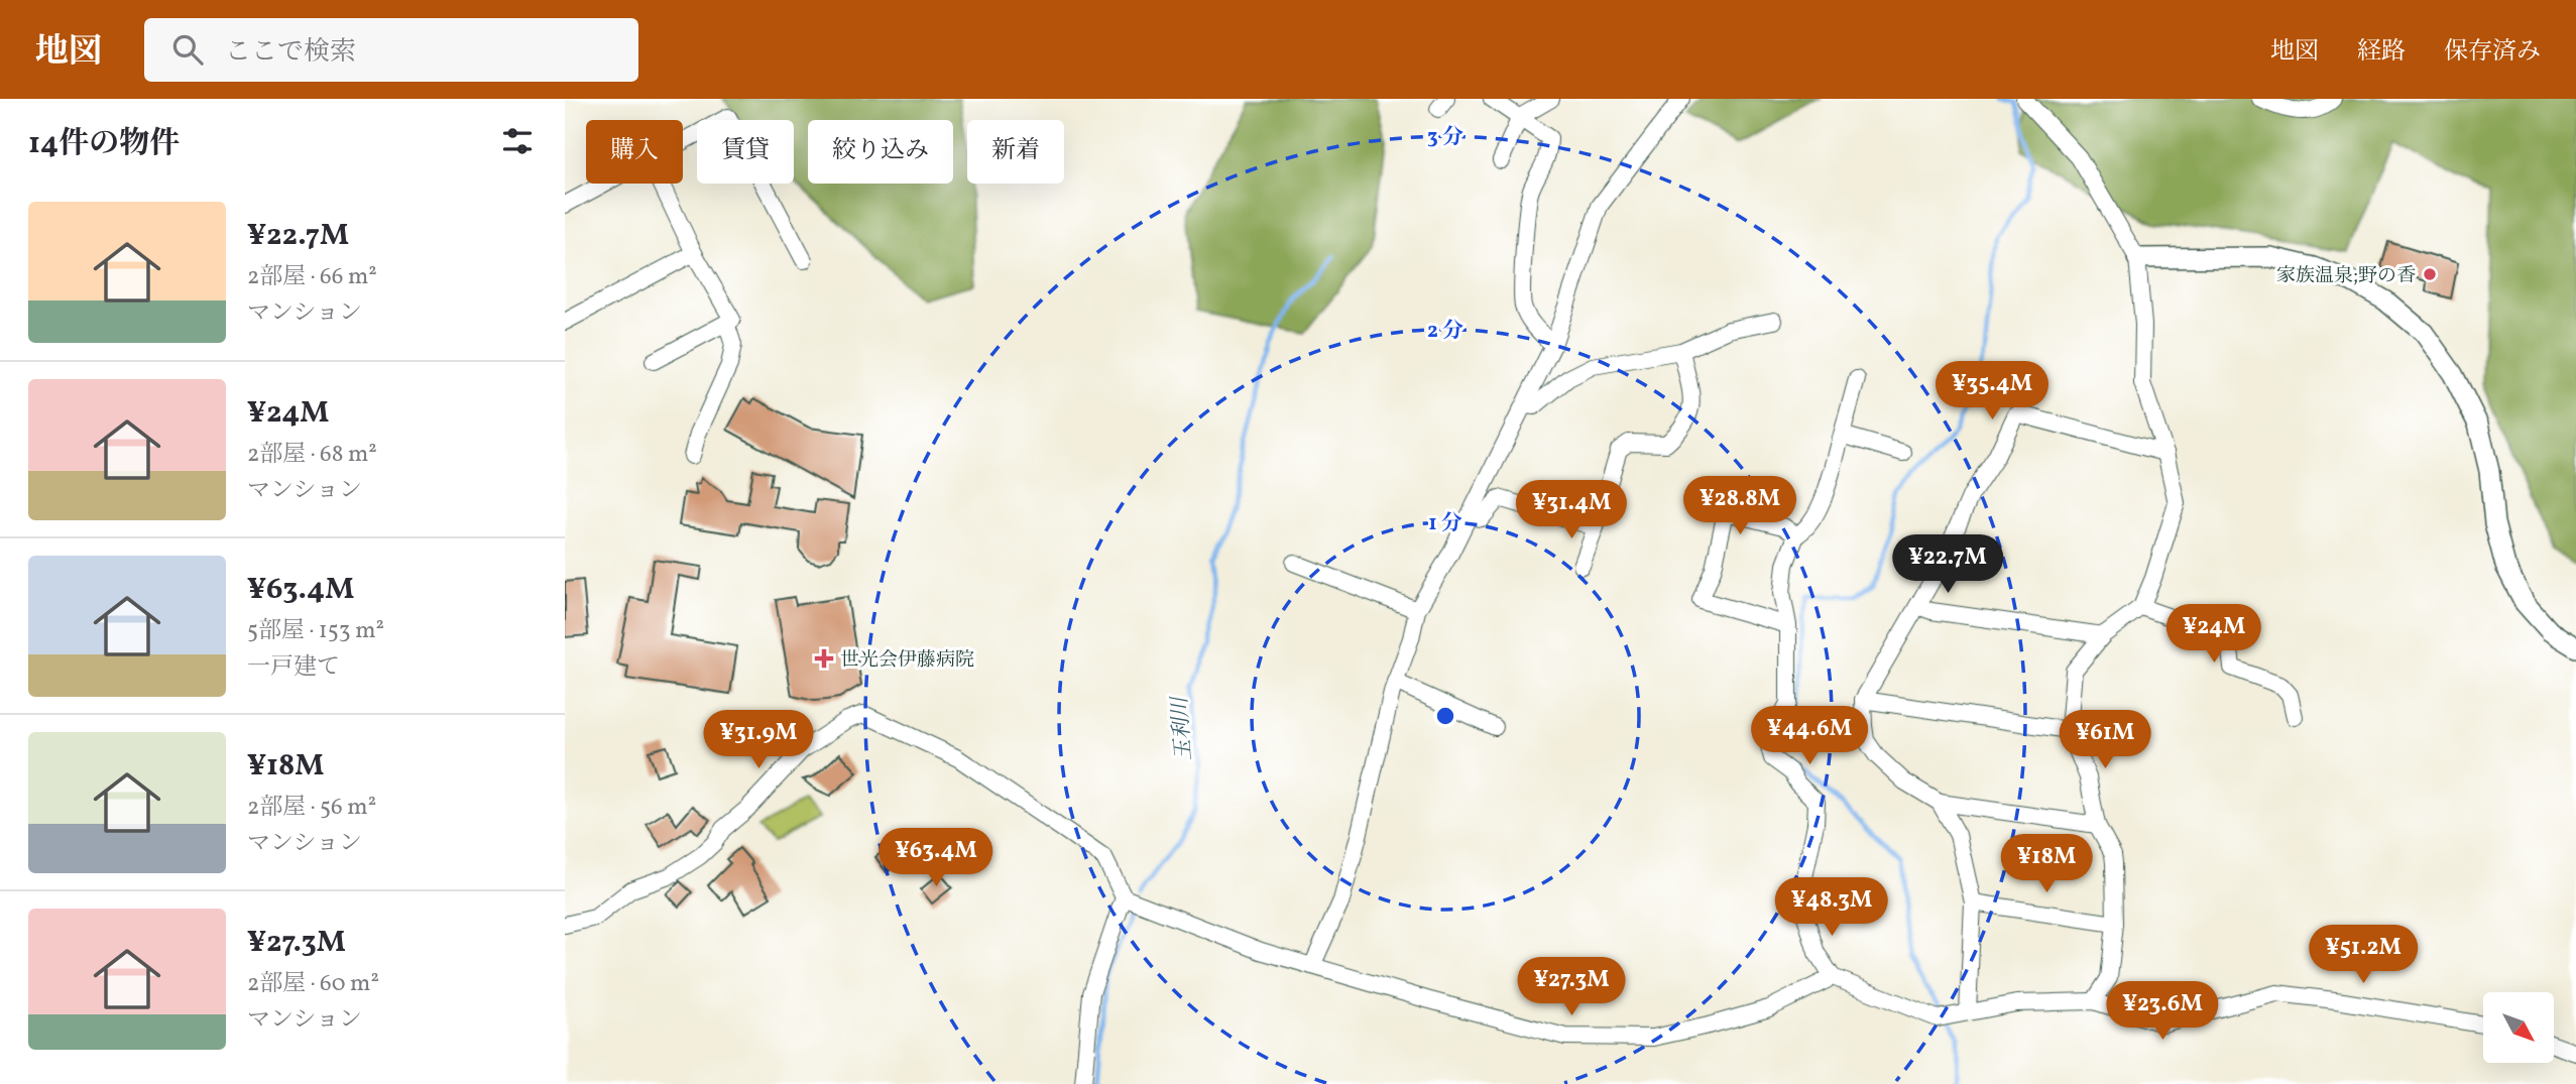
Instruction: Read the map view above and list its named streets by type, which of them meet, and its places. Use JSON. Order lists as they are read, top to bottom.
{
  "water": ["玉利川"],
  "places": {
    "other": ["家族温泉;野の香"],
    "health": ["世光会伊藤病院"]
  },
  "north": "bottom right",
  "page": {
    "header": "地図",
    "search": "ここで検索",
    "nav": ["地図", "経路", "保存済み"],
    "heading": "14件の物件",
    "chip": [
      "購入",
      "賃貸",
      "絞り込み",
      "新着"
    ],
    "list": [
      {
        "name": "¥22.7M",
        "note": "2部屋 · 66 m² · マンション"
      },
      {
        "name": "¥24M",
        "note": "2部屋 · 68 m² · マンション"
      },
      {
        "name": "¥63.4M",
        "note": "5部屋 · 153 m² · 一戸建て"
      },
      {
        "name": "¥18M",
        "note": "2部屋 · 56 m² · マンション"
      },
      {
        "name": "¥27.3M",
        "note": "2部屋 · 60 m² · マンション"
      }
    ],
    "price": [
      "¥35.4M",
      "¥28.8M",
      "¥31.4M",
      "¥22.7M",
      "¥24M",
      "¥44.6M",
      "¥31.9M",
      "¥61M",
      "¥63.4M",
      "¥18M",
      "¥48.3M",
      "¥51.2M",
      "¥27.3M",
      "¥23.6M"
    ]
  },
  "rings": ["3 分", "2 分", "1 分"]
}
